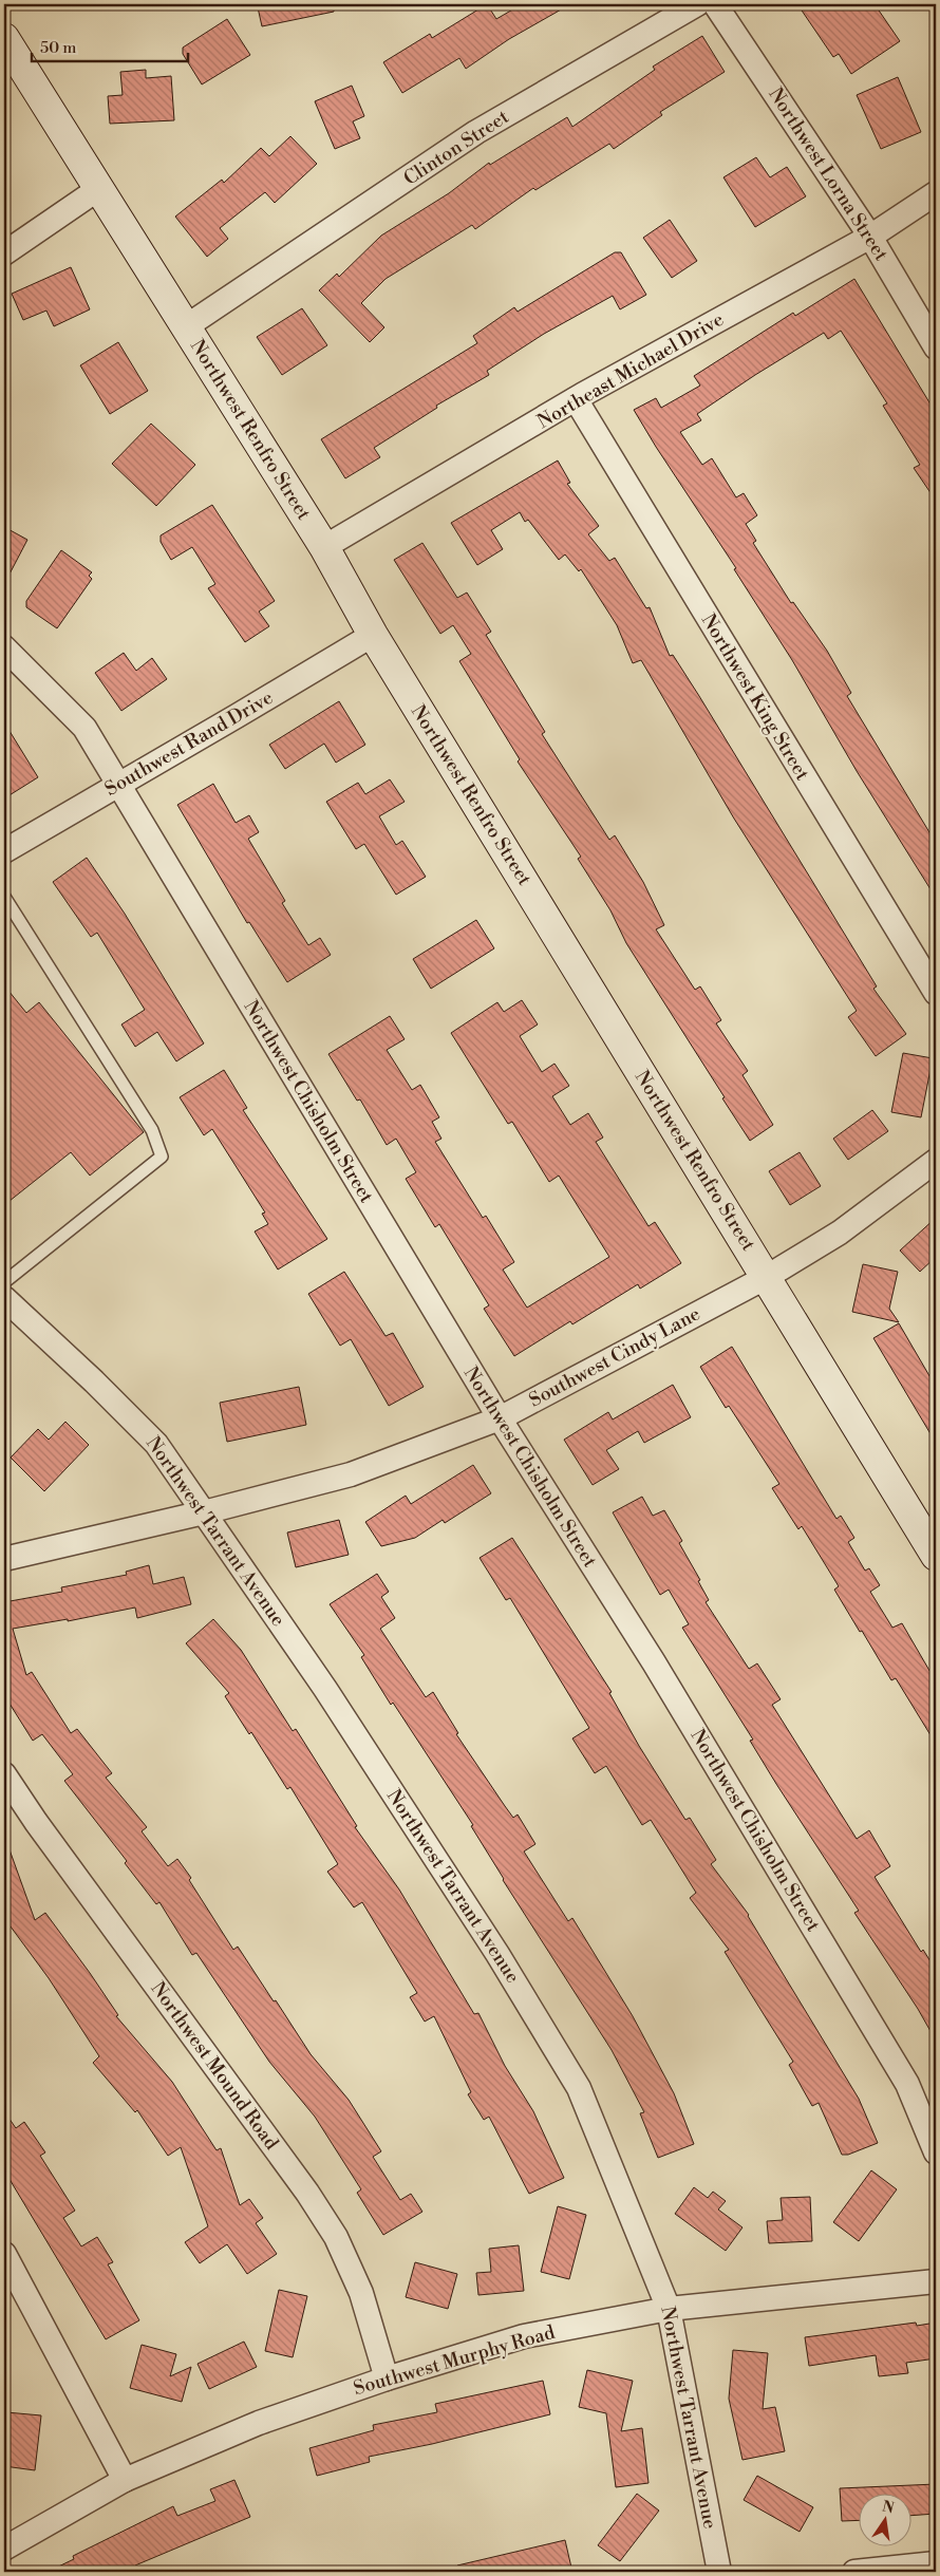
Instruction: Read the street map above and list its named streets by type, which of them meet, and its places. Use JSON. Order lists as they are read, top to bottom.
{
  "streets": {
    "main road": ["Northwest Renfro Street"],
    "street": [
      "Clinton Street",
      "Northwest Lorna Street",
      "Northeast Michael Drive",
      "Northwest King Street",
      "Southwest Rand Drive",
      "Northwest Chisholm Street",
      "Southwest Cindy Lane",
      "Northwest Tarrant Avenue",
      "Northwest Mound Road",
      "Southwest Murphy Road"
    ]
  },
  "crossings": [
    ["Clinton Street", "Northwest Renfro Street"],
    ["Northwest Lorna Street", "Northeast Michael Drive"],
    ["Northeast Michael Drive", "Northwest Renfro Street"],
    ["Northeast Michael Drive", "Northwest King Street"],
    ["Northwest Renfro Street", "Southwest Rand Drive"],
    ["Northwest Renfro Street", "Southwest Cindy Lane"],
    ["Southwest Rand Drive", "Northwest Chisholm Street"],
    ["Northwest Chisholm Street", "Southwest Cindy Lane"],
    ["Southwest Cindy Lane", "Northwest Tarrant Avenue"],
    ["Northwest Tarrant Avenue", "Southwest Murphy Road"],
    ["Northwest Mound Road", "Southwest Murphy Road"]
  ],
  "scale_bar": "50 m",
  "north": "top"
}
